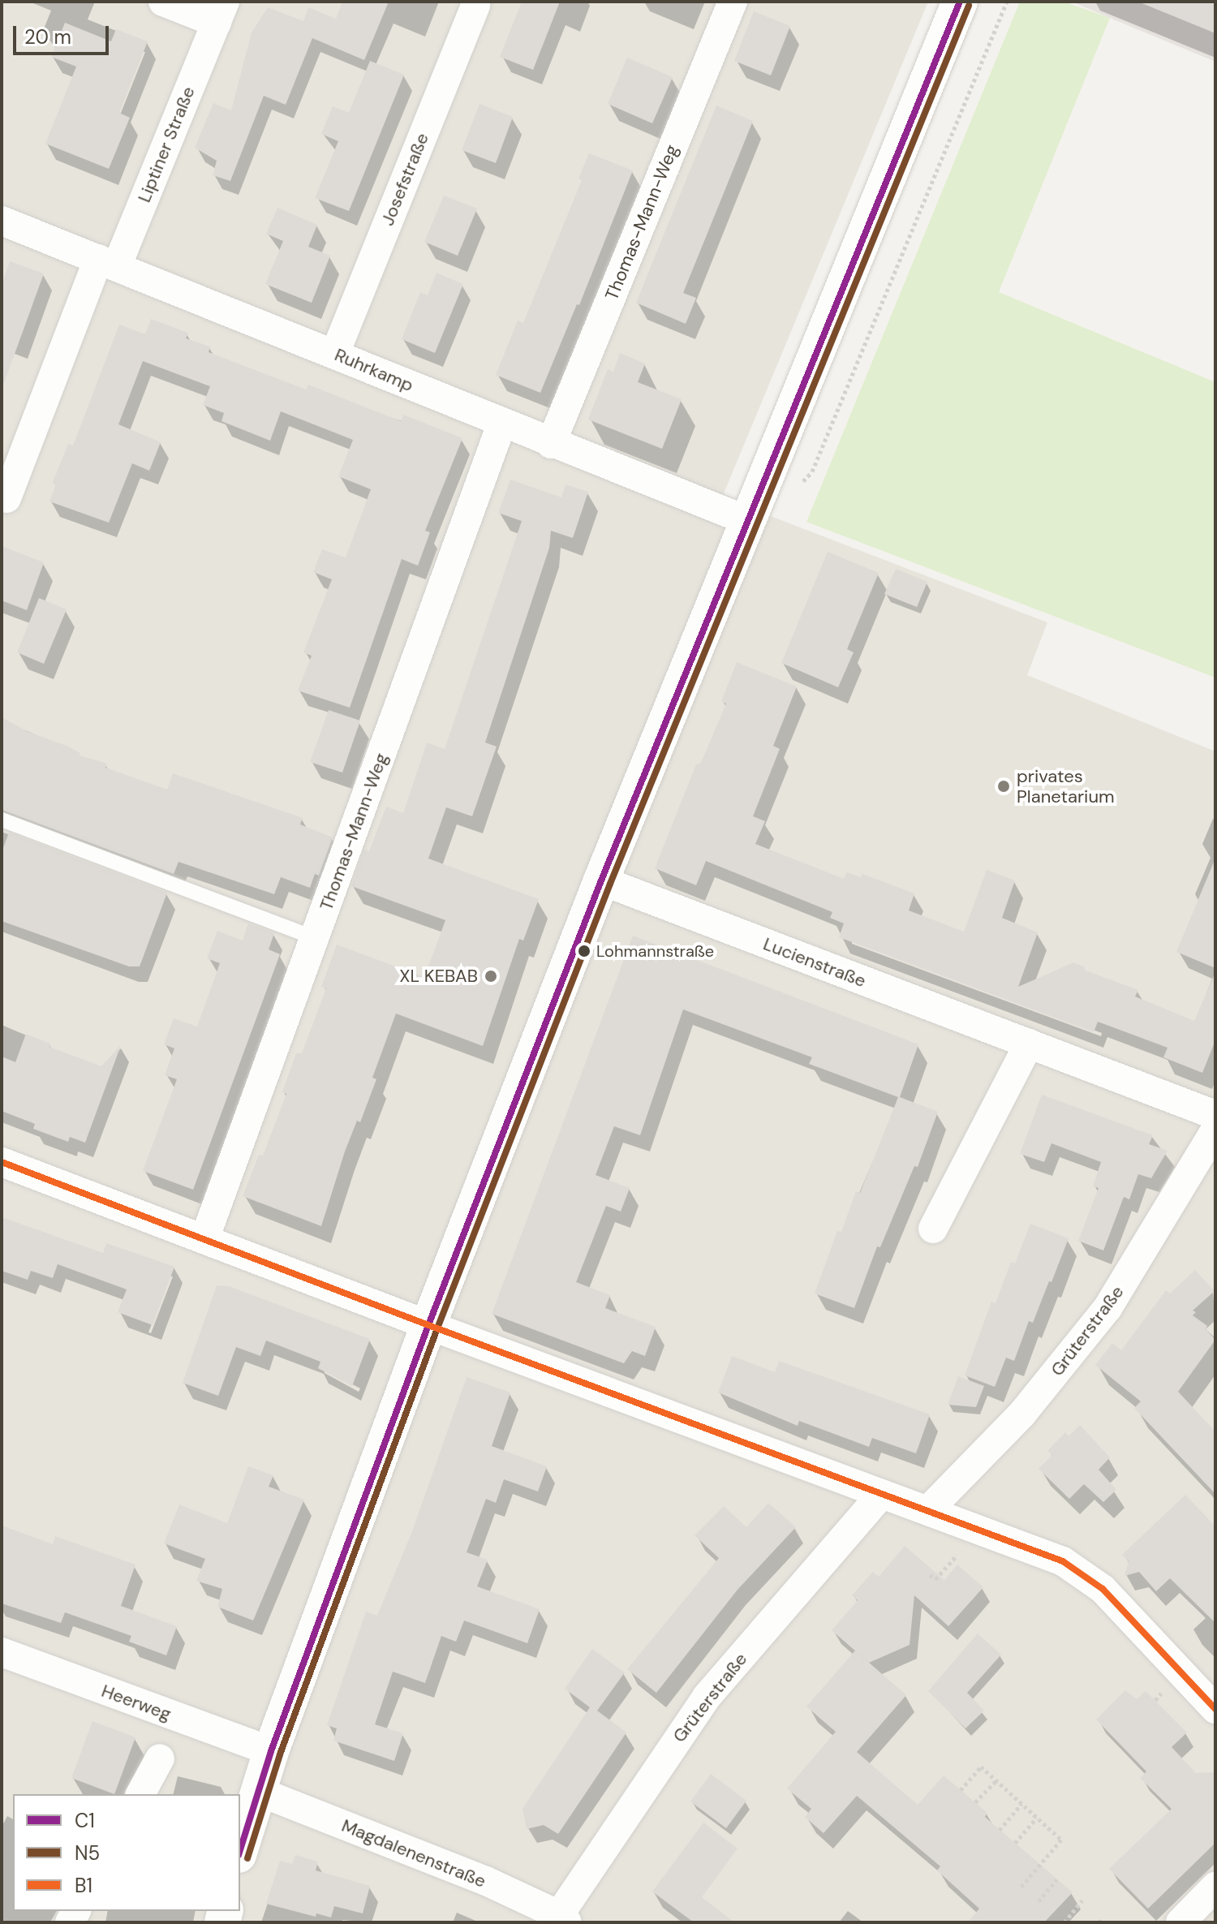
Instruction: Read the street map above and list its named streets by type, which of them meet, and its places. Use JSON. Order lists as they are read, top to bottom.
{
  "streets": {
    "street": [
      "Liptiner Straße",
      "Josefstraße",
      "Thomas-Mann-Weg",
      "Ruhrkamp",
      "Lucienstraße",
      "Grüterstraße",
      "Heerweg",
      "Magdalenenstraße"
    ]
  },
  "crossings": [
    ["Liptiner Straße", "Ruhrkamp"],
    ["Josefstraße", "Ruhrkamp"],
    ["Thomas-Mann-Weg", "Ruhrkamp"],
    ["Grüterstraße", "Magdalenenstraße"]
  ],
  "places": ["privates Planetarium", "Lohmannstraße", "XL KEBAB"],
  "lines": ["transit line C1", "transit line N5", "transit line B1"],
  "legend": ["C1", "N5", "B1"],
  "scale_bar": "20 m"
}
